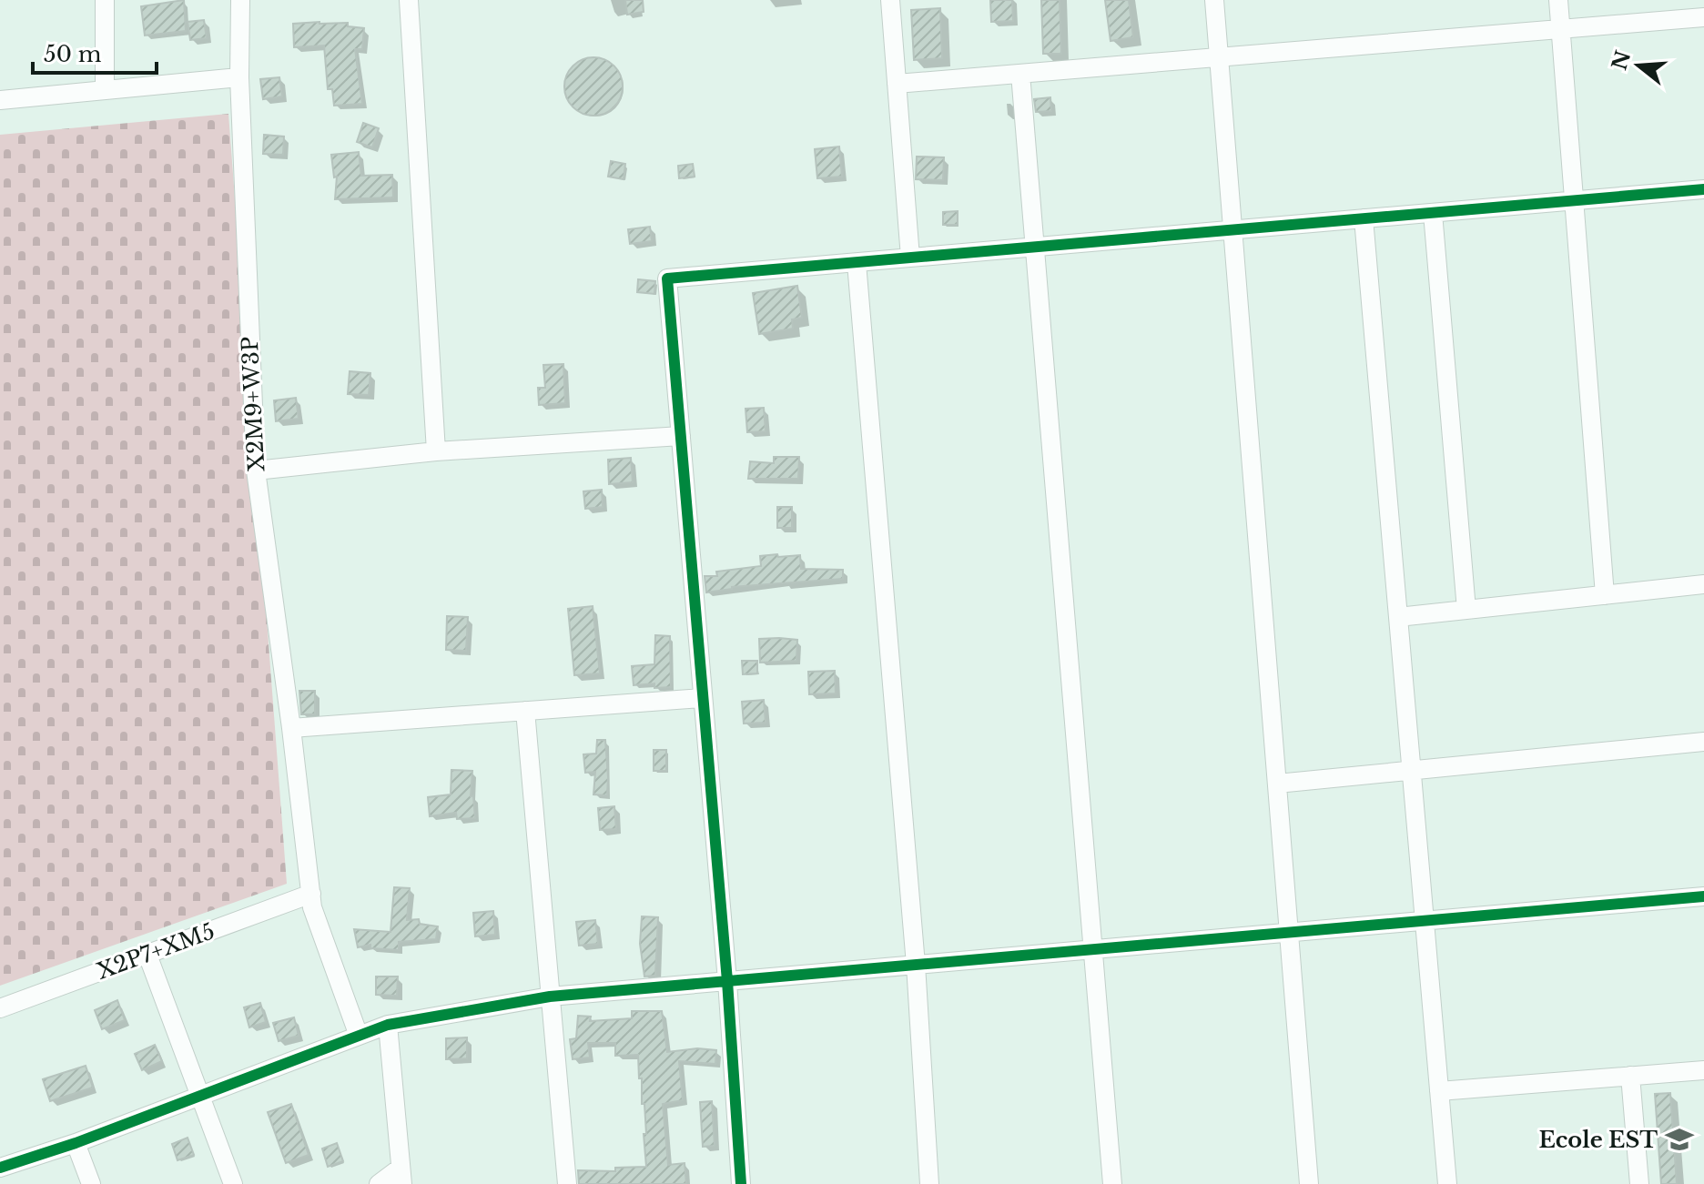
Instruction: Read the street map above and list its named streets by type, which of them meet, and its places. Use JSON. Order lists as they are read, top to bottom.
{
  "streets": {
    "street": ["X2M9+W3P", "X2P7+XM5"]
  },
  "crossings": [
    ["X2M9+W3P", "X2P7+XM5"]
  ],
  "places": {
    "school or university": ["Ecole EST"]
  },
  "scale_bar": "50 m",
  "north": "left"
}
